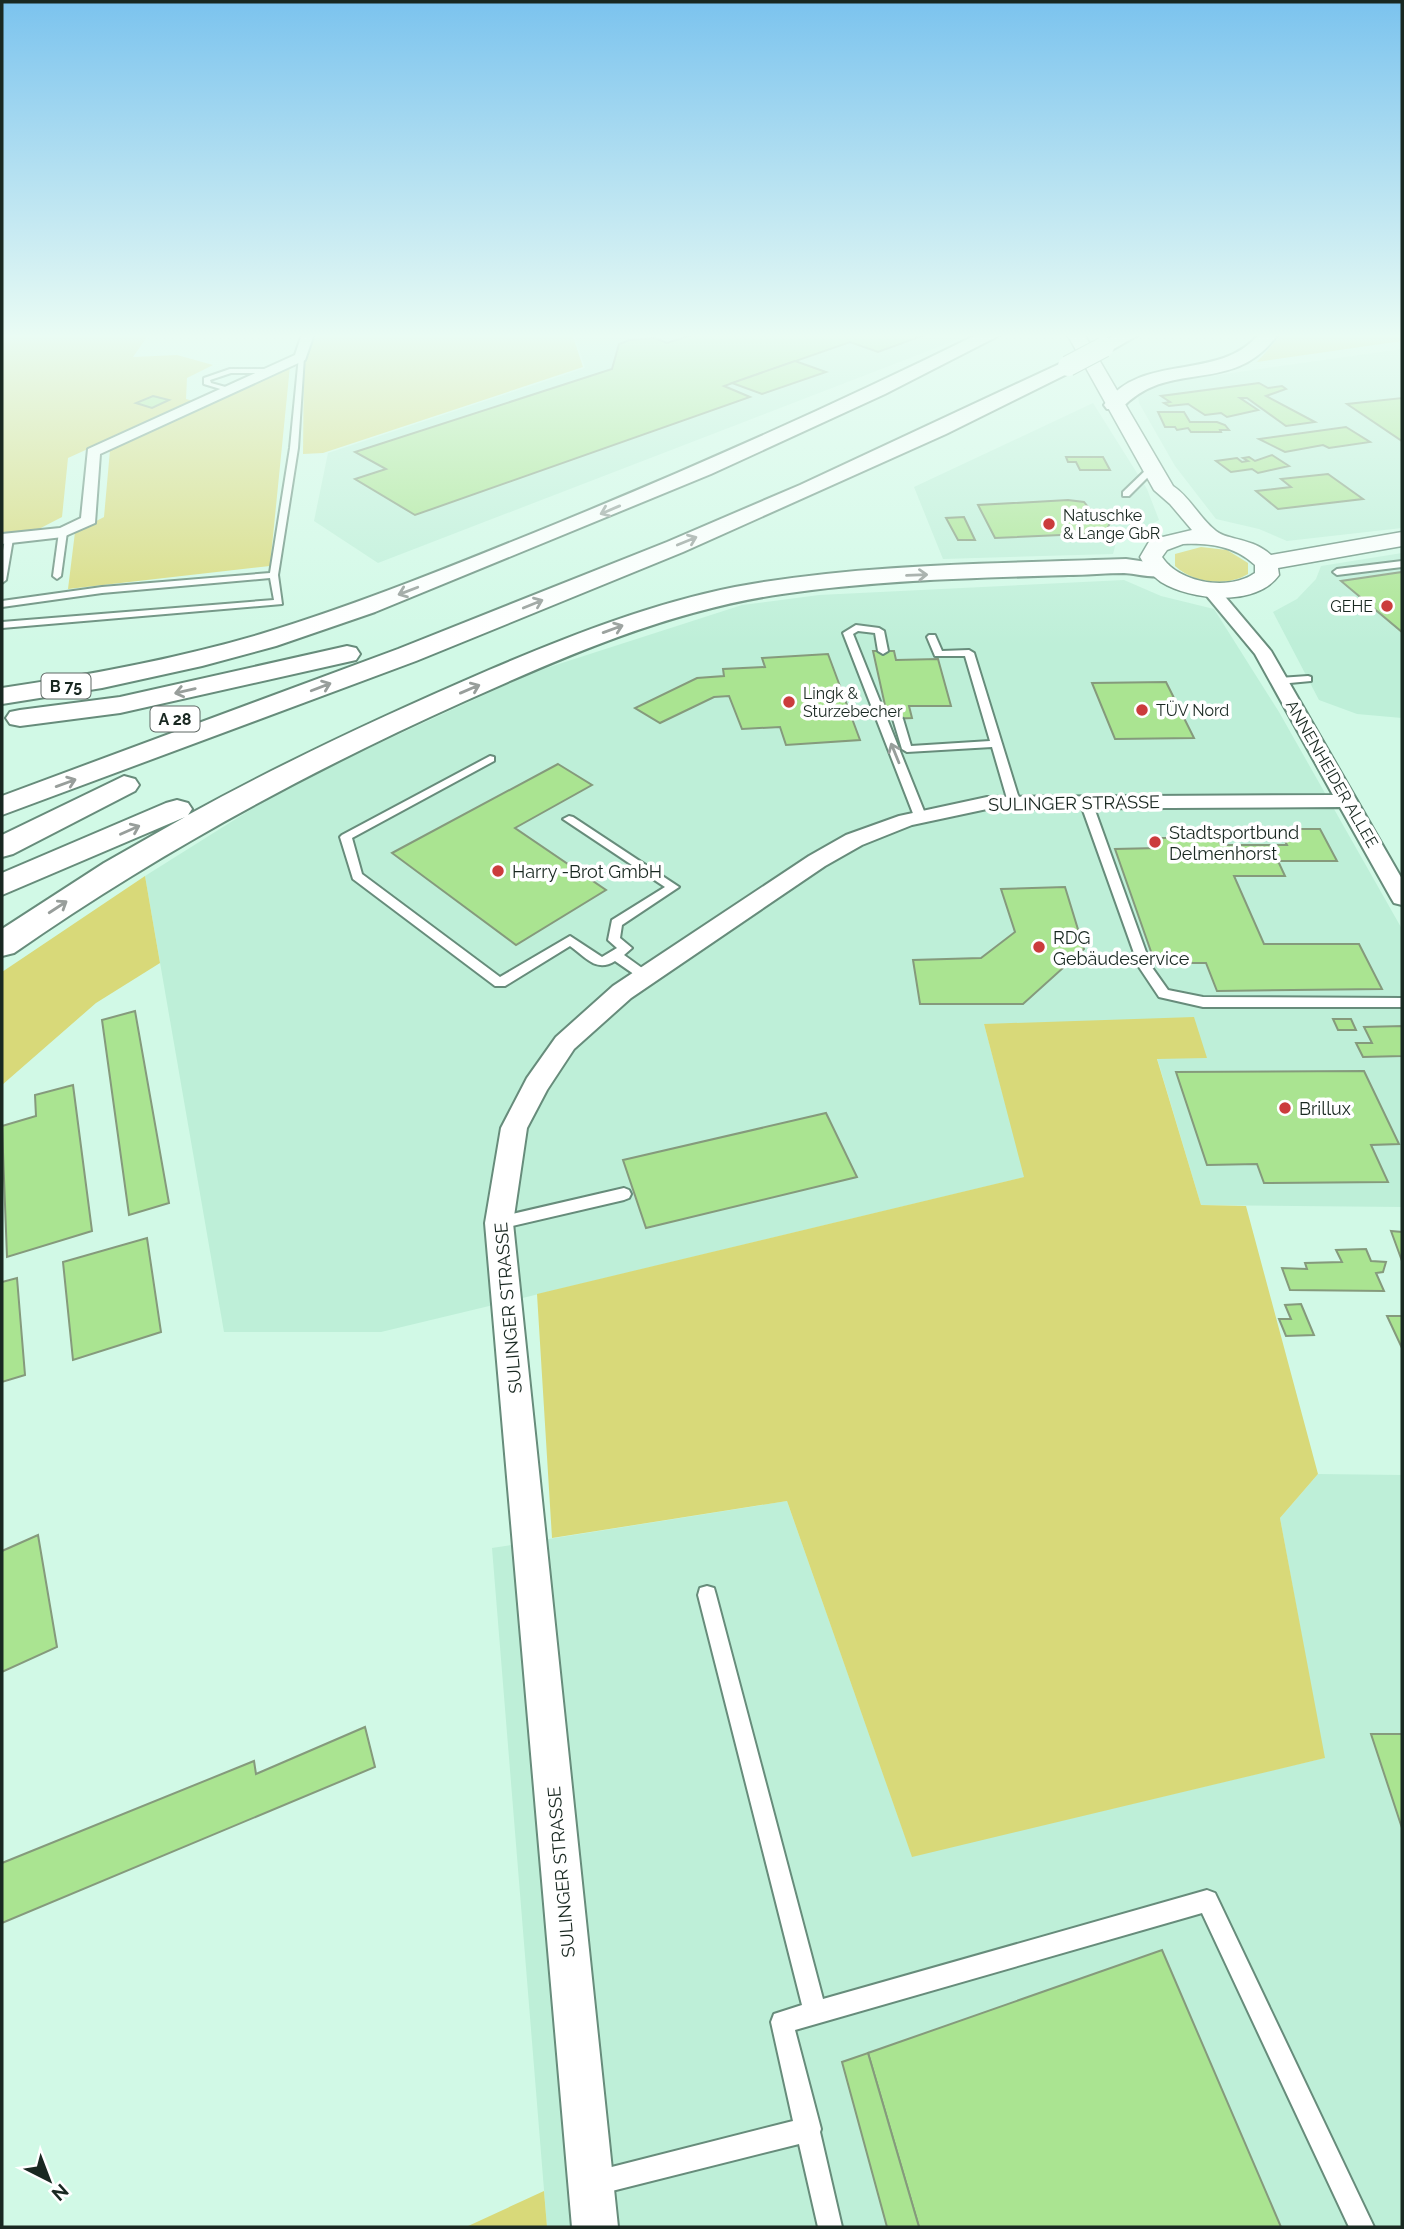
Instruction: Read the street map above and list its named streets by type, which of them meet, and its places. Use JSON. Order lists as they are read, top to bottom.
{
  "streets": {
    "highway": ["B 75", "A 28"],
    "street": ["ANNENHEIDER ALLEE", "SULINGER STRASSE"]
  },
  "crossings": [
    ["ANNENHEIDER ALLEE", "SULINGER STRASSE"]
  ],
  "places": [
    "Natuschke & Lange GbR",
    "GEHE",
    "Lingk & Sturzebecher",
    "TÜV Nord",
    "Stadtsportbund Delmenhorst",
    "Harry -Brot GmbH",
    "RDG Gebäudeservice",
    "Brillux"
  ],
  "north": "bottom right"
}
